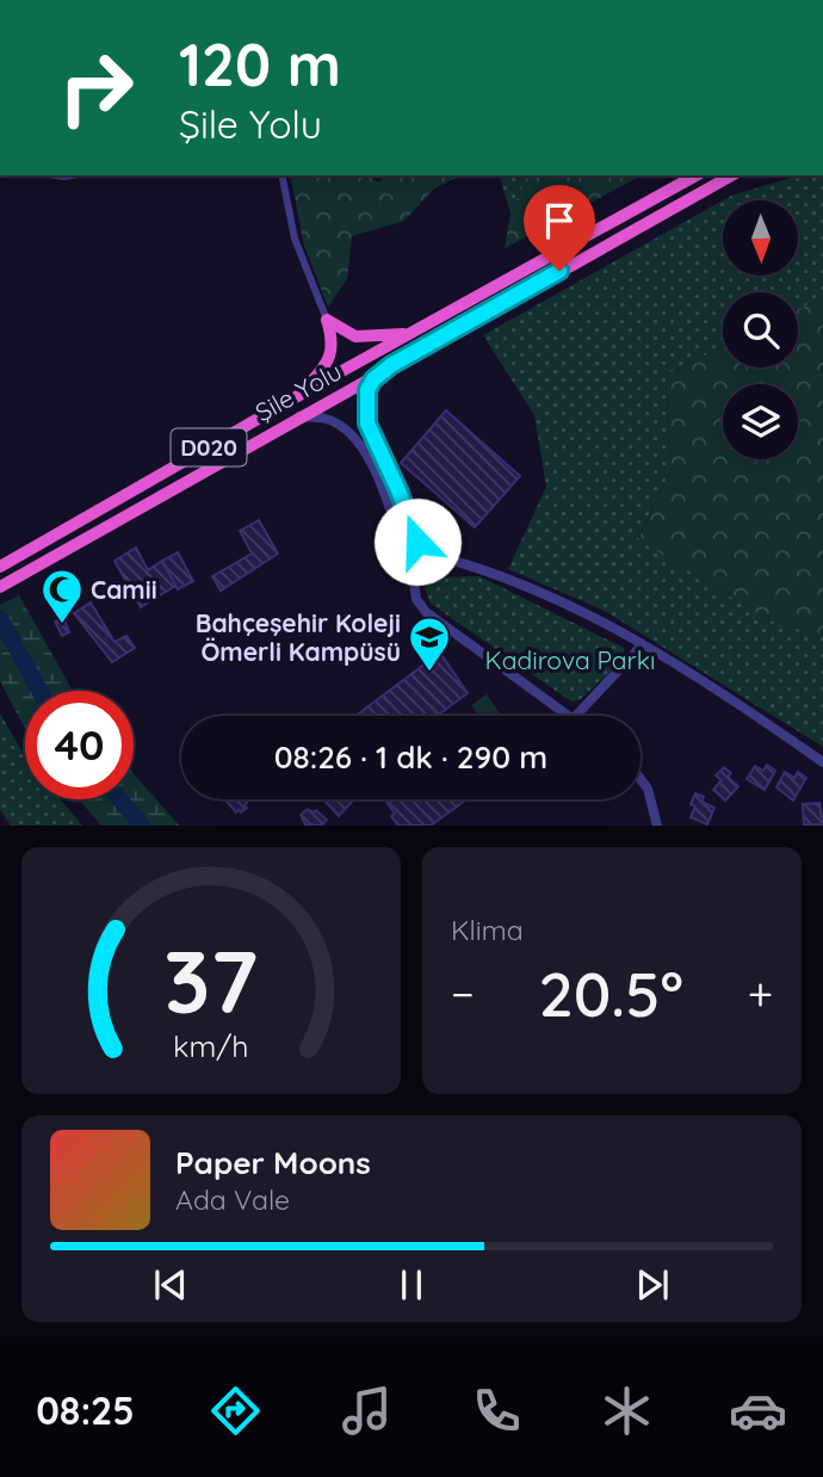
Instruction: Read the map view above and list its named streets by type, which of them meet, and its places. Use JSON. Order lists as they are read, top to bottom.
{
  "streets": {
    "highway": ["Şile Yolu", "D020"]
  },
  "parks": ["Kadirova Parkı"],
  "places": {
    "mosque": ["Camii"],
    "school or university": ["Bahçeşehir Koleji Ömerli Kampüsü"]
  },
  "north": "bottom",
  "page": {
    "turn": ["120 m", "Şile Yolu"],
    "limit": "40",
    "trip": "08:26 · 1 dk · 290 m",
    "tile": "Klima",
    "heat": ["−", "20.5°", "+"],
    "song": ["Paper Moons", "Ada Vale"],
    "tabs": "08:25",
    "gauge": ["37", "km/h"]
  }
}
